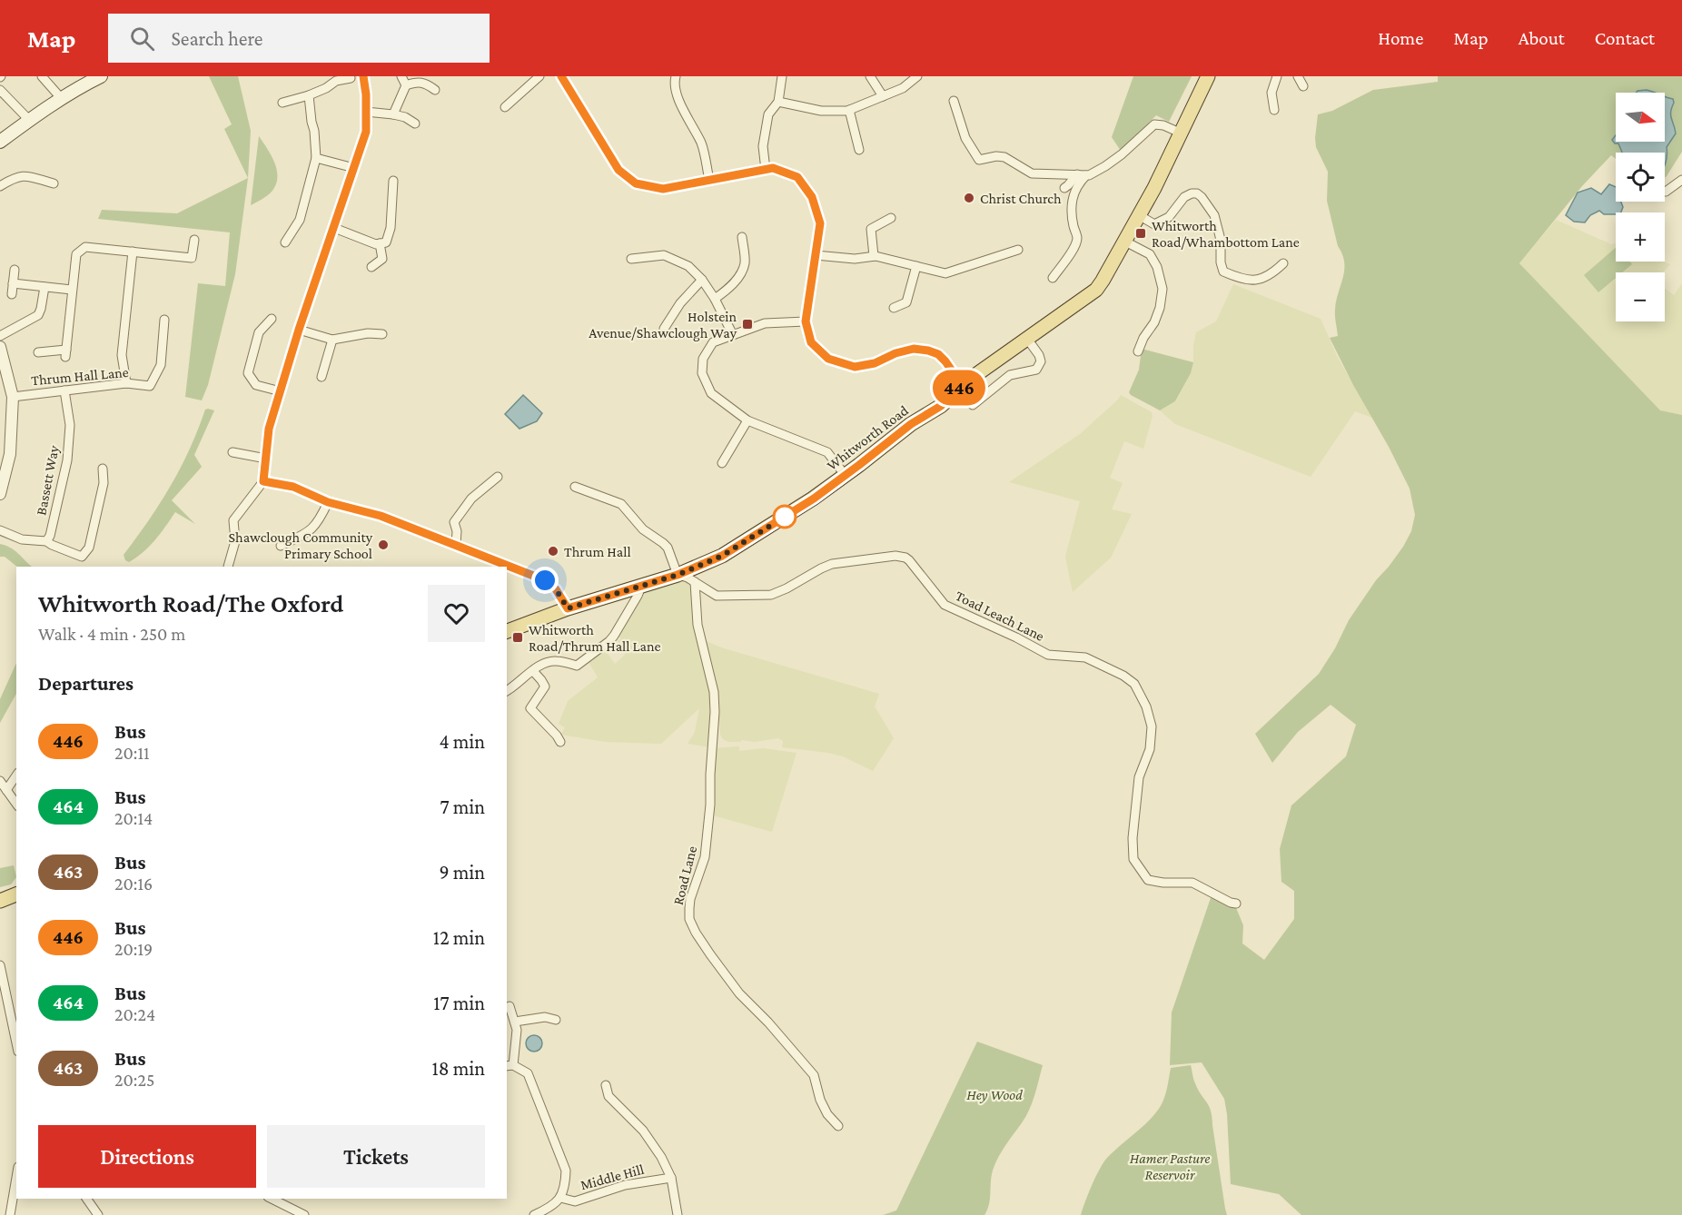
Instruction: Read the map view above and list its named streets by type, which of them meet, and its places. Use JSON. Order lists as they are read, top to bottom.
{
  "streets": {
    "main road": ["Whitworth Road"],
    "street": [
      "Thrum Hall Lane",
      "Bassett Way",
      "Toad Leach Lane",
      "Road Lane",
      "Middle Hill"
    ]
  },
  "crossings": [
    ["Thrum Hall Lane", "Bassett Way"],
    ["Whitworth Road", "Toad Leach Lane"],
    ["Toad Leach Lane", "Road Lane"]
  ],
  "parks": ["Hey Wood", "Hamer Pasture Reservoir"],
  "places": {
    "other": ["Christ Church", "Shawclough Community Primary School", "Thrum Hall"],
    "transit": ["Whitworth Road/Whambottom Lane", "Holstein Avenue/Shawclough Way", "Whitworth Road/Thrum Hall Lane"]
  },
  "lines": ["bus line 446"],
  "north": "right",
  "page": {
    "header": "Map",
    "search": "Search here",
    "nav": [
      "Home",
      "Map",
      "About",
      "Contact"
    ],
    "on_map": "446",
    "map_buttons": ["+", "−"],
    "heading": [
      ["Whitworth Road/The Oxford", "Walk · 4 min · 250 m"],
      "Departures"
    ],
    "list": [
      {
        "mark": "446",
        "name": "Bus",
        "note": "20:11",
        "value": "4 min"
      },
      {
        "mark": "464",
        "name": "Bus",
        "note": "20:14",
        "value": "7 min"
      },
      {
        "mark": "463",
        "name": "Bus",
        "note": "20:16",
        "value": "9 min"
      },
      {
        "mark": "446",
        "name": "Bus",
        "note": "20:19",
        "value": "12 min"
      },
      {
        "mark": "464",
        "name": "Bus",
        "note": "20:24",
        "value": "17 min"
      },
      {
        "mark": "463",
        "name": "Bus",
        "note": "20:25",
        "value": "18 min"
      }
    ],
    "buttons": ["Directions", "Tickets"]
  }
}
